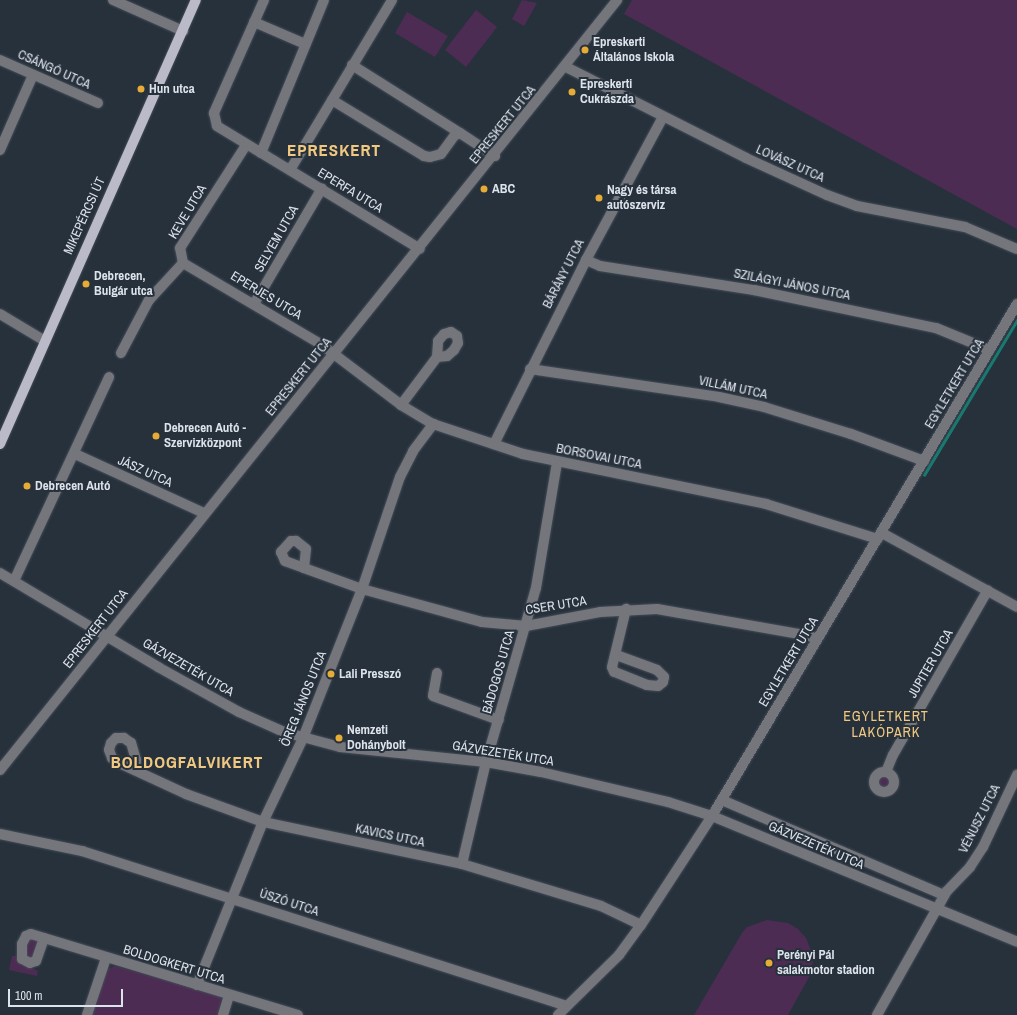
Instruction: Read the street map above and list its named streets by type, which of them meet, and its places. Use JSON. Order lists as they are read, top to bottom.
{
  "streets": {
    "main road": ["MIKEPÉRCSI ÚT"],
    "street": [
      "CSÁNGÓ UTCA",
      "EPRESKERT UTCA",
      "LOVÁSZ UTCA",
      "EPERFA UTCA",
      "KEVE UTCA",
      "SELYEM UTCA",
      "BÁRÁNY UTCA",
      "SZILÁGYI JÁNOS UTCA",
      "EPERJES UTCA",
      "EGYLETKERT UTCA",
      "VILLÁM UTCA",
      "BORSOVAI UTCA",
      "JÁSZ UTCA",
      "CSER UTCA",
      "JUPITER UTCA",
      "GÁZVEZETÉK UTCA",
      "BÁDOGOS UTCA",
      "ÖREG JÁNOS UTCA",
      "VÉNUSZ UTCA",
      "KAVICS UTCA",
      "ÚSZÓ UTCA",
      "BOLDOGKERT UTCA"
    ]
  },
  "crossings": [
    ["EPRESKERT UTCA", "LOVÁSZ UTCA"],
    ["EPRESKERT UTCA", "EPERFA UTCA"],
    ["EPRESKERT UTCA", "EPERJES UTCA"],
    ["EPRESKERT UTCA", "BORSOVAI UTCA"],
    ["EPRESKERT UTCA", "JÁSZ UTCA"],
    ["EPRESKERT UTCA", "GÁZVEZETÉK UTCA"],
    ["LOVÁSZ UTCA", "BÁRÁNY UTCA"],
    ["EPERFA UTCA", "KEVE UTCA"],
    ["EPERFA UTCA", "SELYEM UTCA"],
    ["KEVE UTCA", "EPERJES UTCA"],
    ["SELYEM UTCA", "EPERJES UTCA"],
    ["BÁRÁNY UTCA", "SZILÁGYI JÁNOS UTCA"],
    ["BÁRÁNY UTCA", "VILLÁM UTCA"],
    ["BÁRÁNY UTCA", "BORSOVAI UTCA"],
    ["SZILÁGYI JÁNOS UTCA", "EGYLETKERT UTCA"],
    ["EPERJES UTCA", "BORSOVAI UTCA"],
    ["EGYLETKERT UTCA", "VILLÁM UTCA"],
    ["EGYLETKERT UTCA", "BORSOVAI UTCA"],
    ["EGYLETKERT UTCA", "CSER UTCA"],
    ["EGYLETKERT UTCA", "GÁZVEZETÉK UTCA"],
    ["EGYLETKERT UTCA", "KAVICS UTCA"],
    ["EGYLETKERT UTCA", "ÚSZÓ UTCA"],
    ["BORSOVAI UTCA", "BÁDOGOS UTCA"],
    ["BORSOVAI UTCA", "ÖREG JÁNOS UTCA"],
    ["CSER UTCA", "BÁDOGOS UTCA"],
    ["CSER UTCA", "ÖREG JÁNOS UTCA"],
    ["GÁZVEZETÉK UTCA", "BÁDOGOS UTCA"],
    ["GÁZVEZETÉK UTCA", "ÖREG JÁNOS UTCA"],
    ["GÁZVEZETÉK UTCA", "VÉNUSZ UTCA"],
    ["BÁDOGOS UTCA", "KAVICS UTCA"],
    ["ÖREG JÁNOS UTCA", "KAVICS UTCA"],
    ["ÖREG JÁNOS UTCA", "ÚSZÓ UTCA"],
    ["ÖREG JÁNOS UTCA", "BOLDOGKERT UTCA"]
  ],
  "districts": ["EPRESKERT", "EGYLETKERT LAKÓPARK", "BOLDOGFALVIKERT"],
  "places": [
    "Epreskerti Általános Iskola",
    "Hun utca",
    "Epreskerti Cukrászda",
    "ABC",
    "Nagy és társa autószerviz",
    "Debrecen, Bulgár utca",
    "Debrecen Autó - Szervizközpont",
    "Debrecen Autó",
    "Lali Presszó",
    "Nemzeti Dohánybolt",
    "Perényi Pál salakmotor stadion"
  ],
  "scale_bar": "100 m"
}
